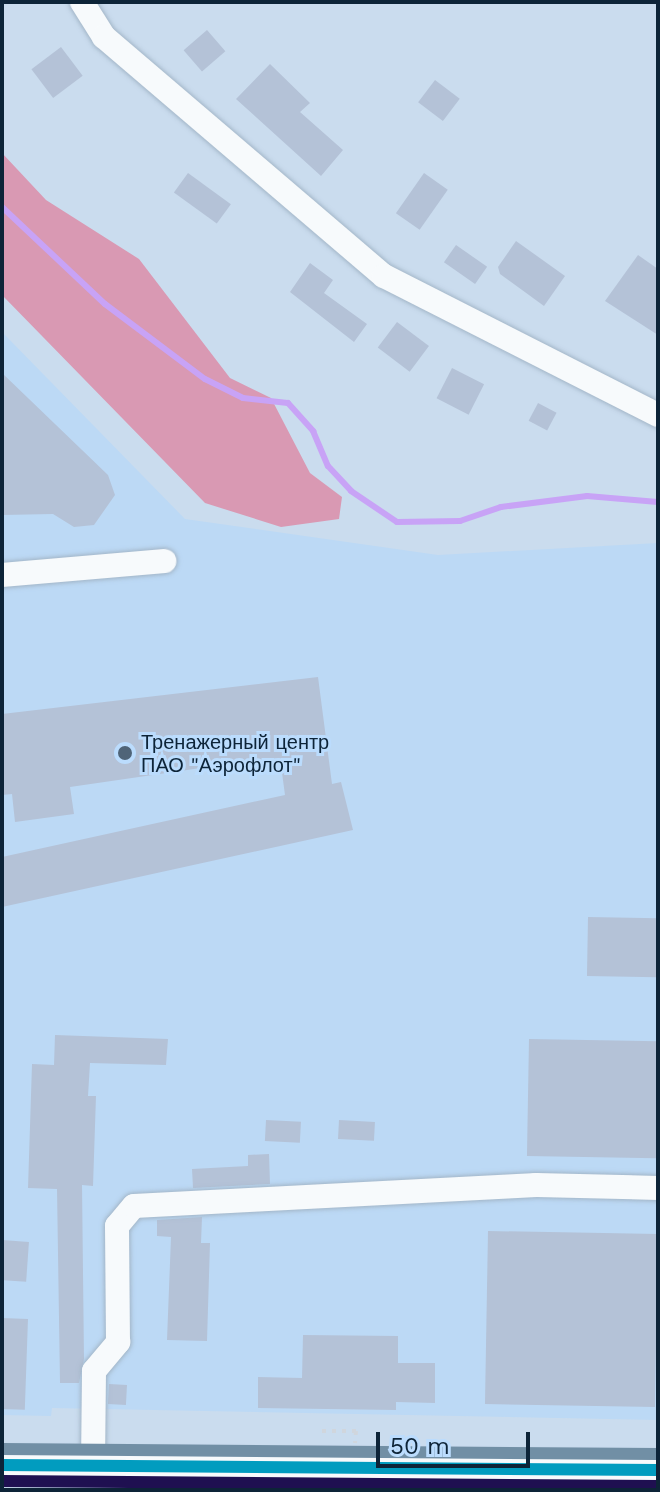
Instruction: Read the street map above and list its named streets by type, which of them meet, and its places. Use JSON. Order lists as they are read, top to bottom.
{
  "places": ["Тренажерный центр ПАО \"Аэрофлот\""],
  "scale_bar": "50 m"
}
